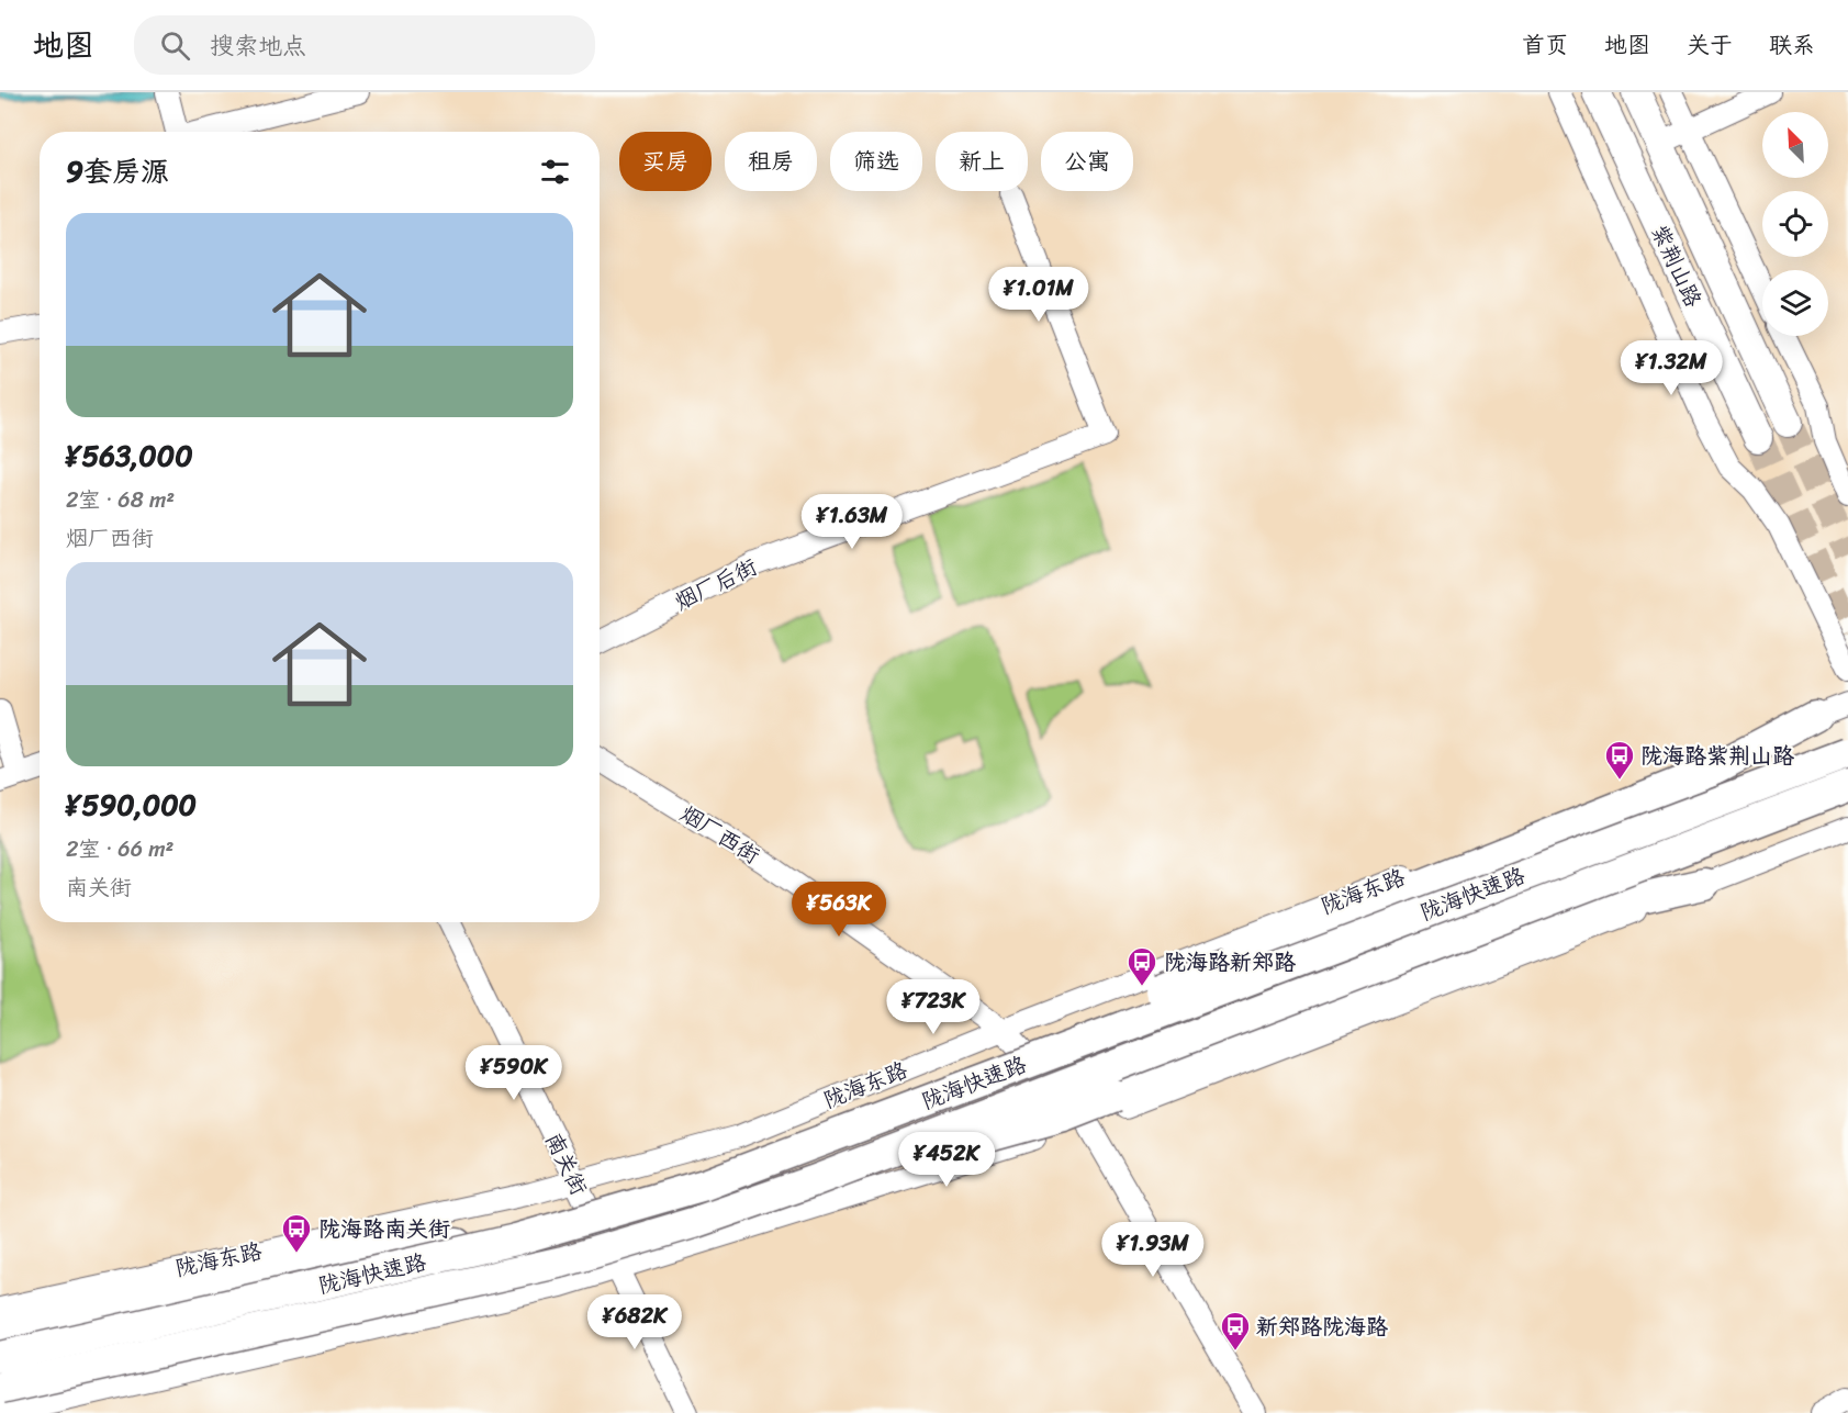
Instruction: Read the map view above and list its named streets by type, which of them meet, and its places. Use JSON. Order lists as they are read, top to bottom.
{
  "streets": {
    "highway": ["陇海快速路"],
    "main road": ["紫荆山路"],
    "street": [
      "烟厂后街",
      "烟厂西街",
      "陇海东路",
      "南关街"
    ]
  },
  "crossings": [
    ["烟厂西街", "陇海东路"],
    ["陇海东路", "南关街"]
  ],
  "places": {
    "bus stop": [
      "陇海路紫荆山路",
      "陇海路新郑路",
      "陇海路南关街",
      "新郑路陇海路"
    ]
  },
  "north": "top left",
  "page": {
    "header": "地图",
    "search": "搜索地点",
    "nav": [
      "首页",
      "地图",
      "关于",
      "联系"
    ],
    "chip": [
      "买房",
      "租房",
      "筛选",
      "新上",
      "公寓"
    ],
    "heading": "9套房源",
    "list": [
      {
        "name": "¥563,000",
        "note": "2室 · 68 m² · 烟厂西街"
      },
      {
        "name": "¥590,000",
        "note": "2室 · 66 m² · 南关街"
      }
    ],
    "price": [
      "¥1.01M",
      "¥1.32M",
      "¥1.63M",
      "¥563K",
      "¥723K",
      "¥590K",
      "¥452K",
      "¥1.93M",
      "¥682K"
    ]
  }
}
